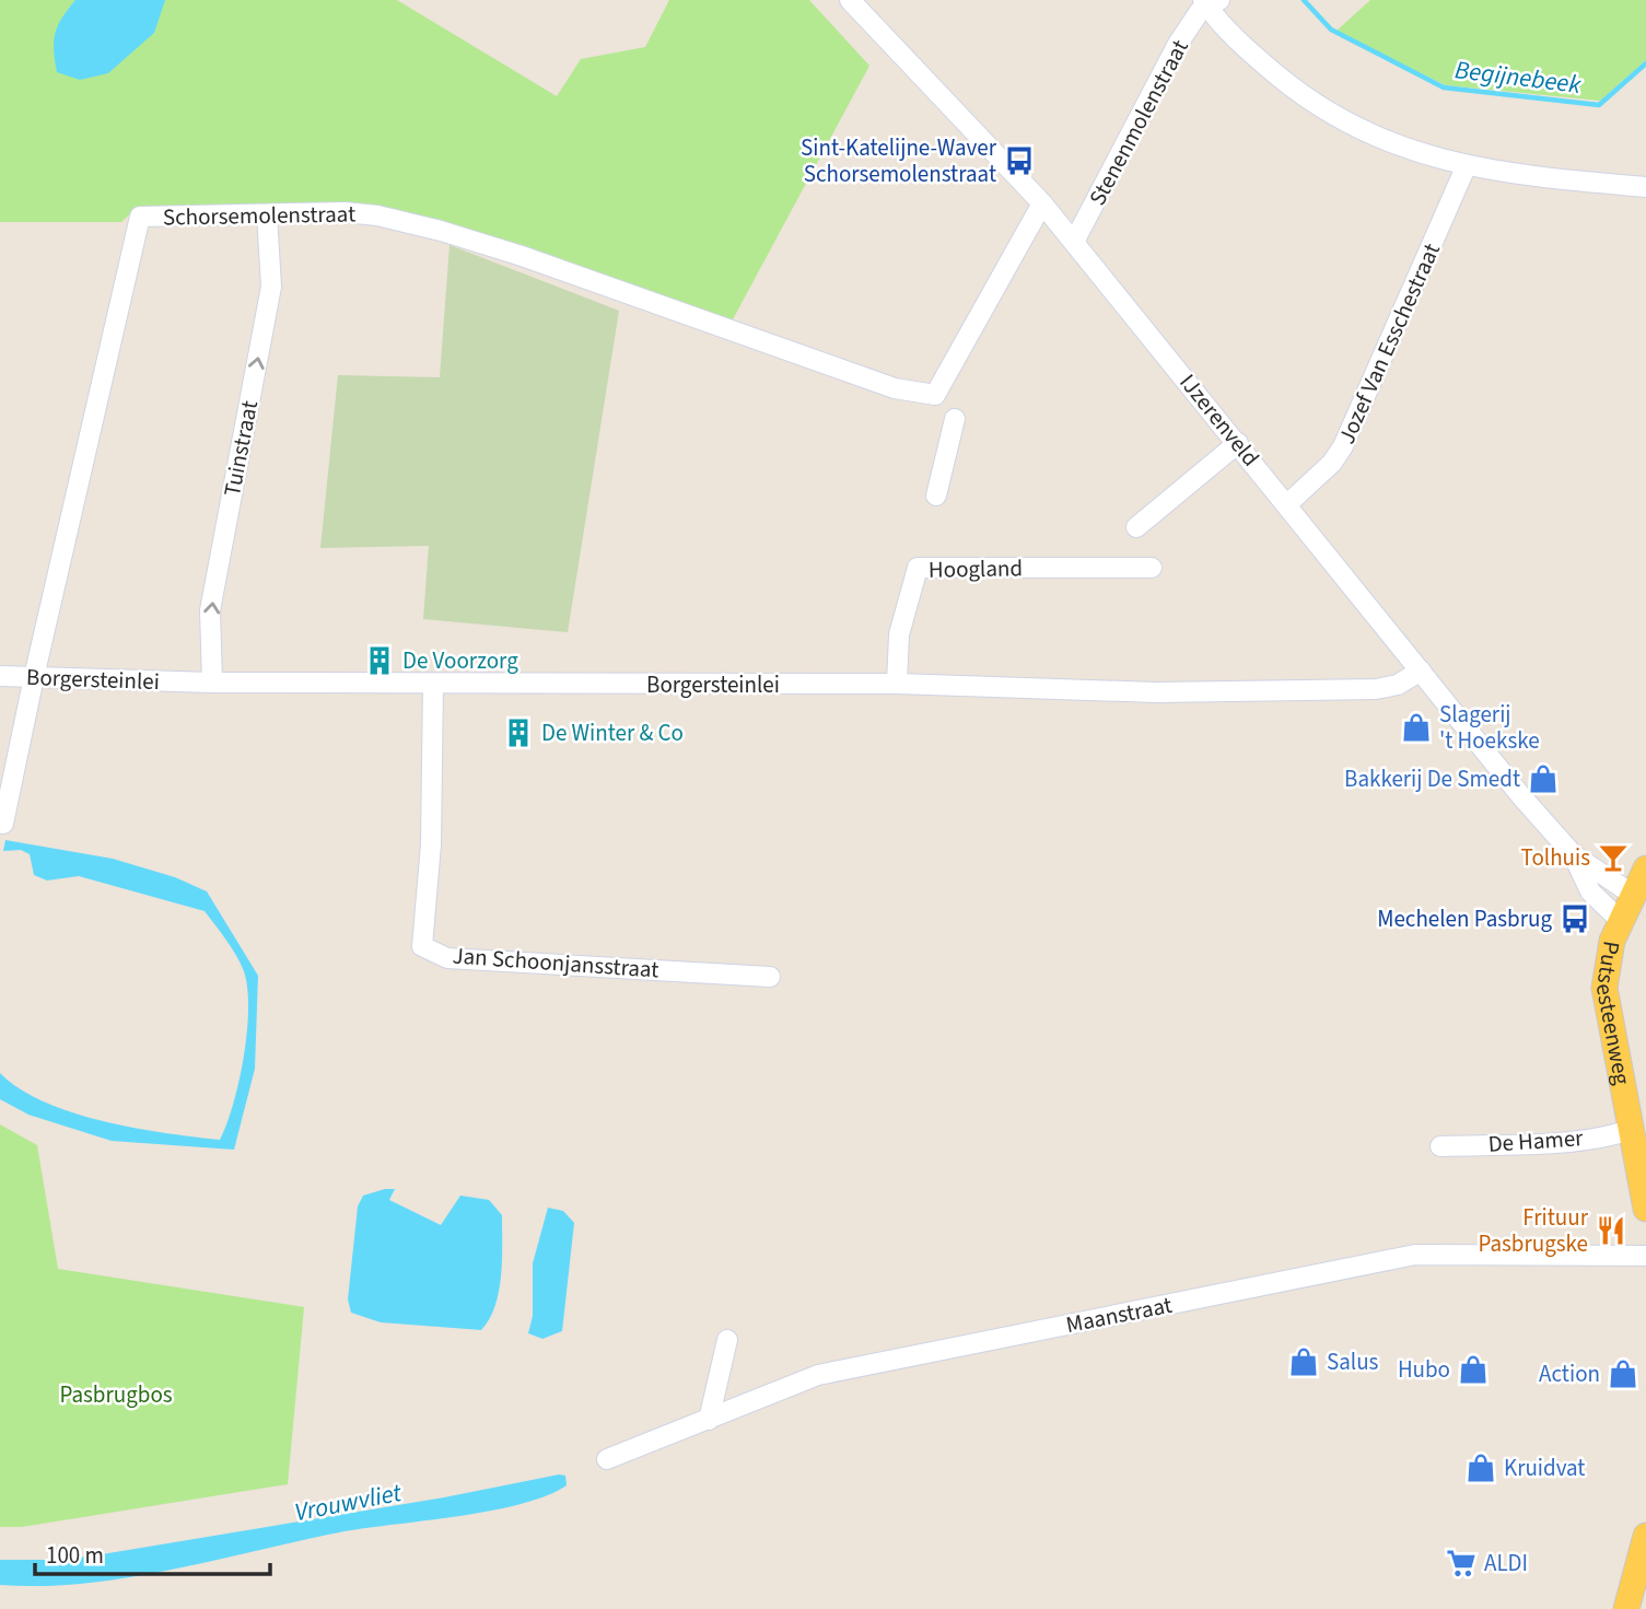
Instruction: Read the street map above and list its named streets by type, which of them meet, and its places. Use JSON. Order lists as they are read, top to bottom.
{
  "streets": {
    "main road": ["Putsesteenweg"],
    "street": [
      "Stenenmolenstraat",
      "Schorsemolenstraat",
      "Jozef Van Esschestraat",
      "IJzerenveld",
      "Tuinstraat",
      "Hoogland",
      "Borgersteinlei",
      "Jan Schoonjansstraat",
      "De Hamer",
      "Maanstraat"
    ]
  },
  "crossings": [
    ["Stenenmolenstraat", "IJzerenveld"],
    ["Schorsemolenstraat", "IJzerenveld"],
    ["Schorsemolenstraat", "Tuinstraat"],
    ["Schorsemolenstraat", "Borgersteinlei"],
    ["Jozef Van Esschestraat", "IJzerenveld"],
    ["IJzerenveld", "Borgersteinlei"],
    ["IJzerenveld", "Putsesteenweg"],
    ["Tuinstraat", "Borgersteinlei"],
    ["Hoogland", "Borgersteinlei"],
    ["Borgersteinlei", "Jan Schoonjansstraat"],
    ["Putsesteenweg", "De Hamer"]
  ],
  "one_way": ["Tuinstraat"],
  "water": ["Begijnebeek", "Vrouwvliet"],
  "parks": ["Pasbrugbos"],
  "places": {
    "bus stop": ["Sint-Katelijne-Waver Schorsemolenstraat", "Mechelen Pasbrug"],
    "building": ["De Voorzorg", "De Winter & Co"],
    "shop": [
      "Slagerij 't Hoekske",
      "Bakkerij De Smedt",
      "Salus",
      "Hubo",
      "Action",
      "Kruidvat"
    ],
    "bar": ["Tolhuis"],
    "restaurant": ["Frituur Pasbrugske"],
    "supermarket": ["ALDI"]
  },
  "scale_bar": "100 m"
}
